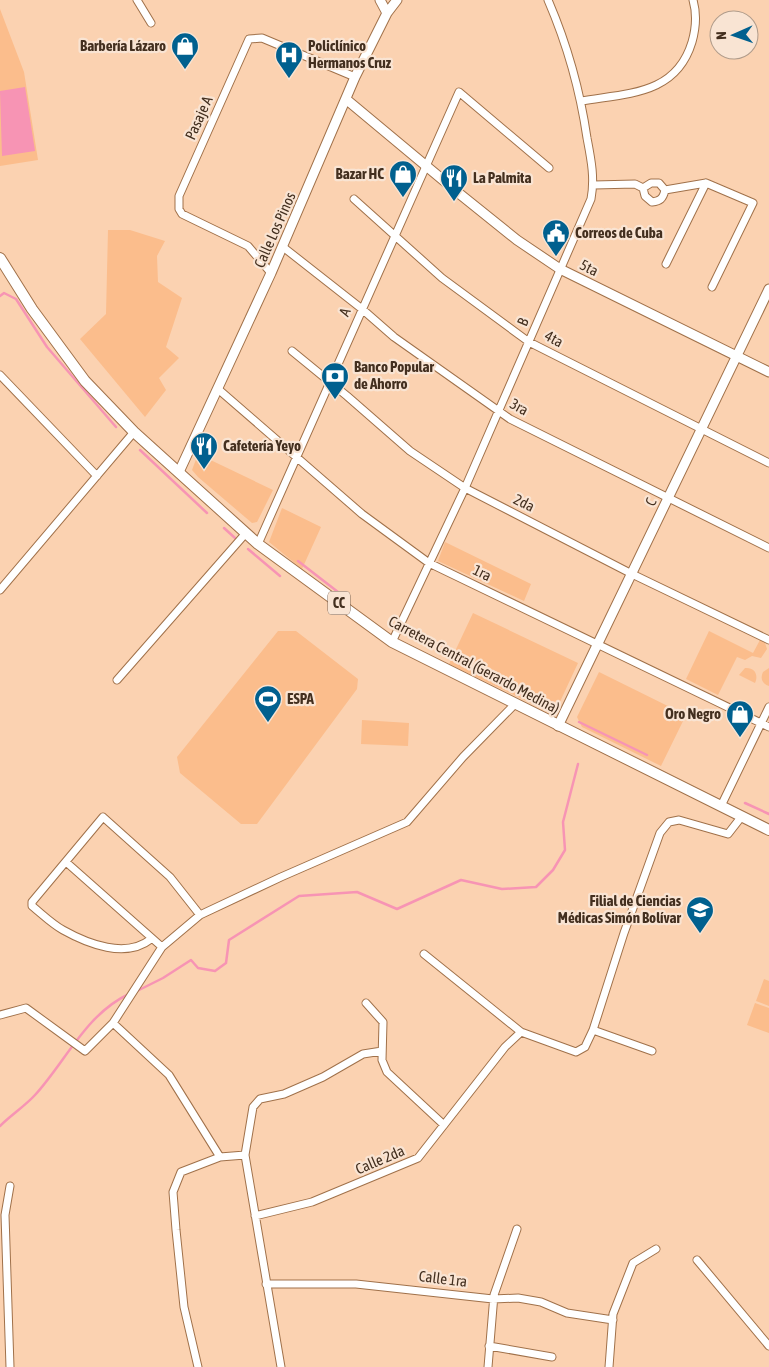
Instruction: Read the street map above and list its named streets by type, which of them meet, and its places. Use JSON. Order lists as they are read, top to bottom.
{
  "streets": {
    "main road": ["CC", "Carretera Central (Gerardo Medina)"],
    "street": [
      "Pasaje A",
      "Calle Los Pinos",
      "5ta",
      "A",
      "B",
      "4ta",
      "3ra",
      "C",
      "2da",
      "1ra",
      "Calle 2da",
      "Calle 1ra"
    ]
  },
  "crossings": [
    ["Pasaje A", "Calle Los Pinos"],
    ["Calle Los Pinos", "5ta"],
    ["Calle Los Pinos", "3ra"],
    ["Calle Los Pinos", "1ra"],
    ["Calle Los Pinos", "Carretera Central (Gerardo Medina)"],
    ["5ta", "A"],
    ["5ta", "B"],
    ["5ta", "C"],
    ["A", "4ta"],
    ["A", "3ra"],
    ["A", "2da"],
    ["A", "1ra"],
    ["A", "Carretera Central (Gerardo Medina)"],
    ["B", "4ta"],
    ["B", "3ra"],
    ["B", "2da"],
    ["B", "1ra"],
    ["B", "Carretera Central (Gerardo Medina)"],
    ["4ta", "C"],
    ["3ra", "C"],
    ["C", "2da"],
    ["C", "1ra"],
    ["C", "Carretera Central (Gerardo Medina)"]
  ],
  "places": {
    "shop": ["Barbería Lázaro", "Bazar HC", "Oro Negro"],
    "hospital": ["Policlínico Hermanos Cruz"],
    "restaurant": ["La Palmita", "Cafetería Yeyo"],
    "public building": ["Correos de Cuba"],
    "bank": ["Banco Popular de Ahorro"],
    "sports": ["ESPA"],
    "school or university": ["Filial de Ciencias Médicas Simón Bolívar"]
  },
  "north": "left"
}
